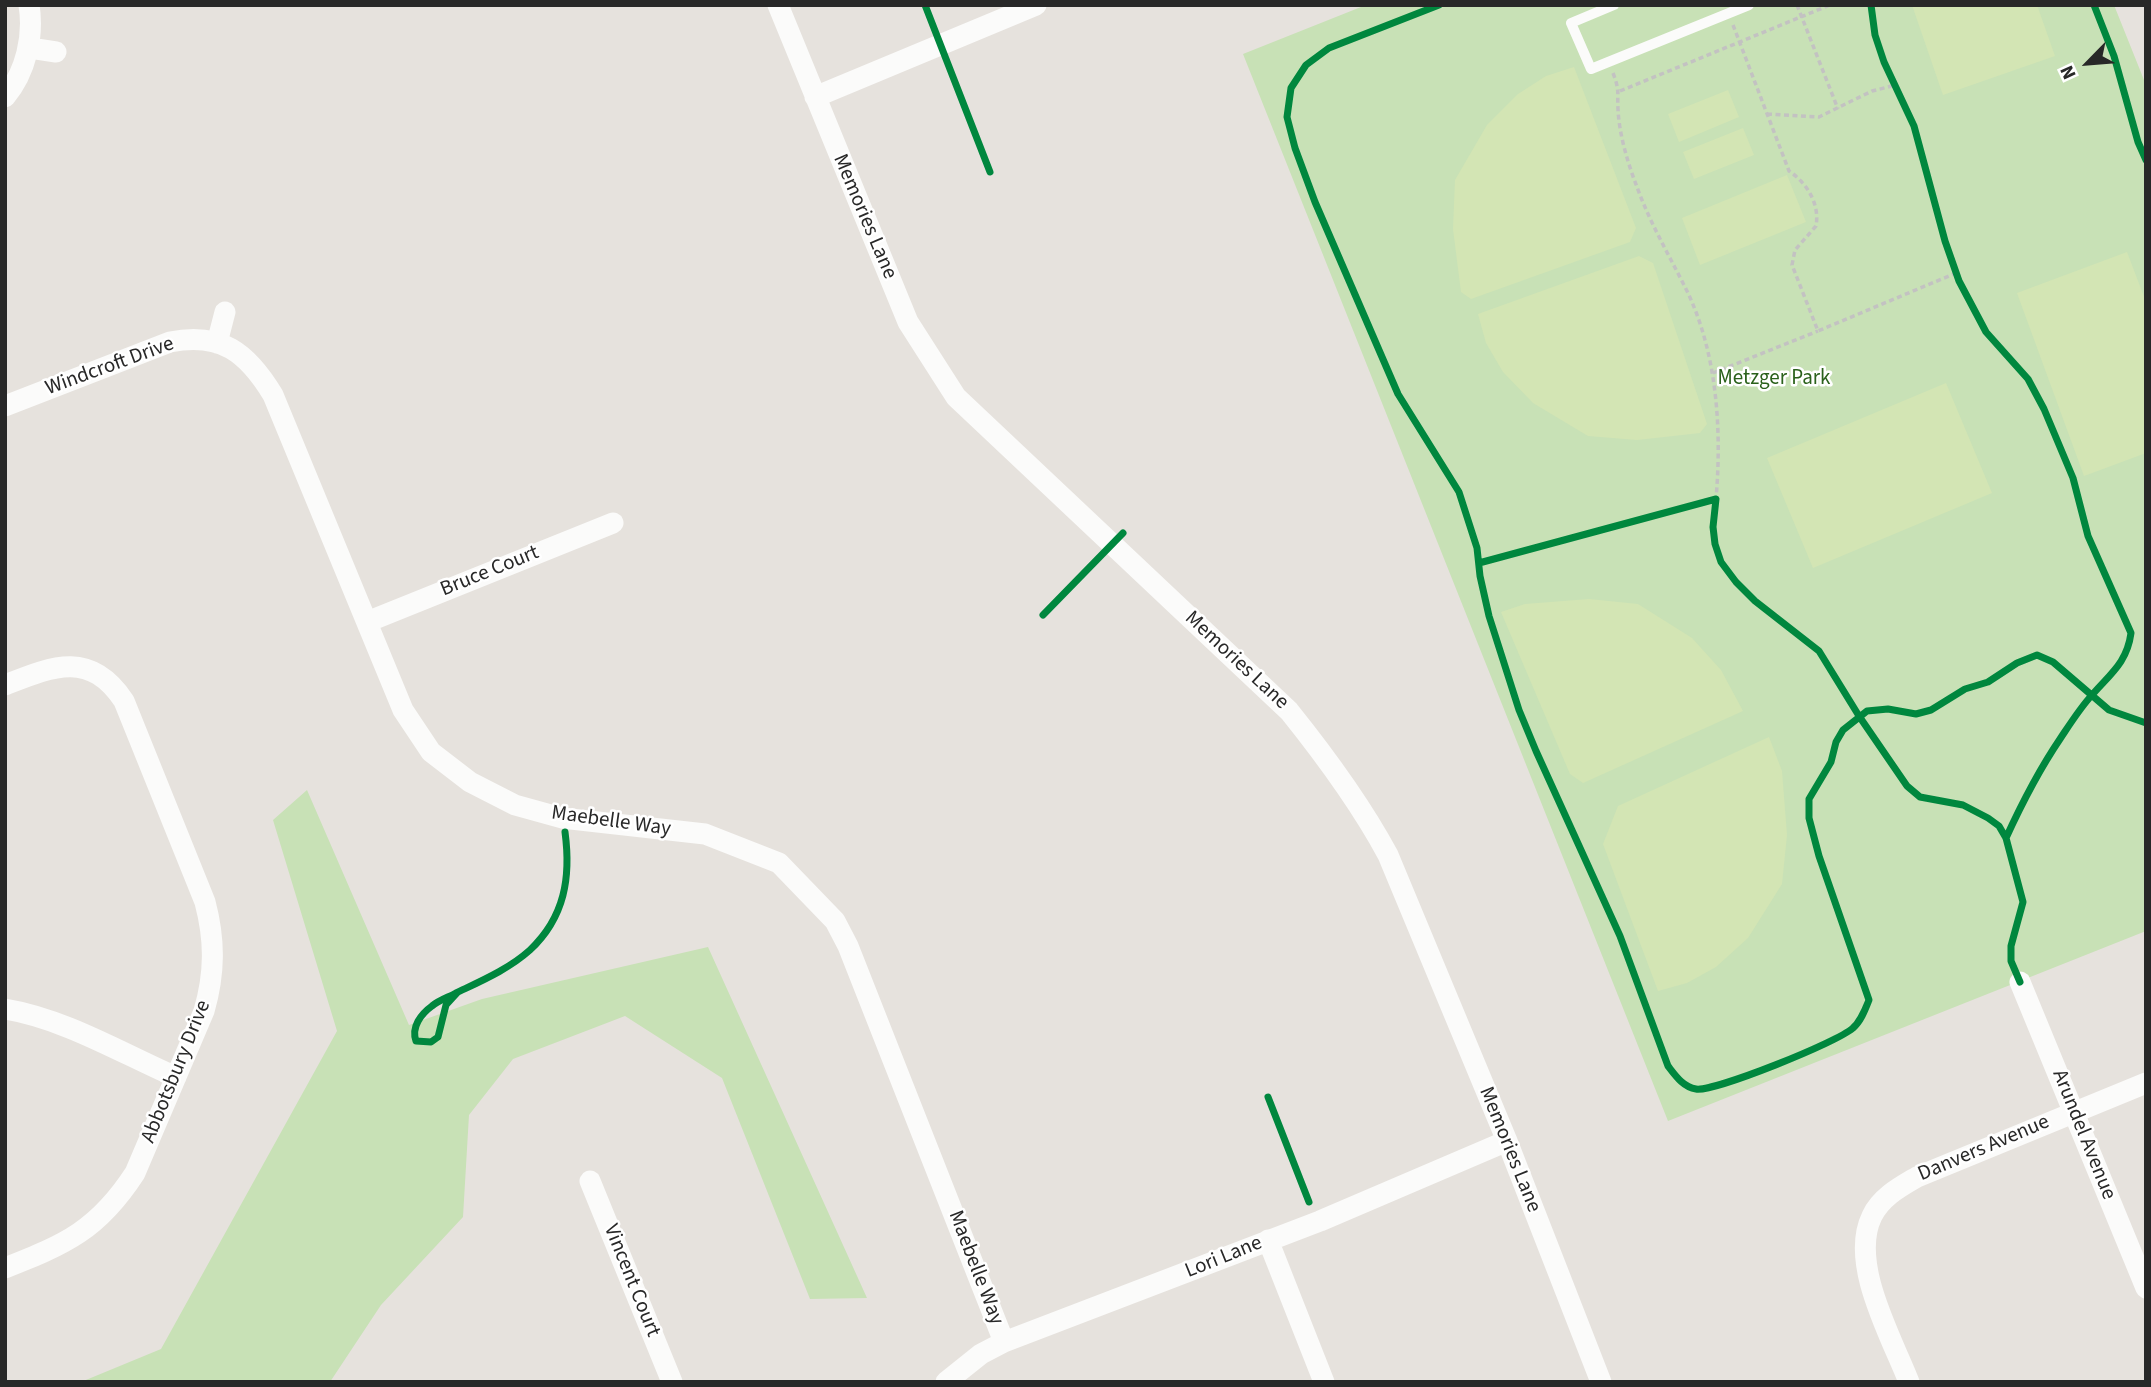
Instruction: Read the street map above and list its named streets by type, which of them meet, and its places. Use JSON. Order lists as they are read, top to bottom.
{
  "streets": {
    "street": [
      "Memories Lane",
      "Windcroft Drive",
      "Bruce Court",
      "Maebelle Way",
      "Abbotsbury Drive",
      "Arundel Avenue",
      "Danvers Avenue",
      "Lori Lane",
      "Vincent Court"
    ]
  },
  "crossings": [
    ["Memories Lane", "Lori Lane"],
    ["Windcroft Drive", "Maebelle Way"],
    ["Bruce Court", "Maebelle Way"],
    ["Maebelle Way", "Lori Lane"],
    ["Arundel Avenue", "Danvers Avenue"]
  ],
  "parks": ["Metzger Park"],
  "north": "bottom left"
}
